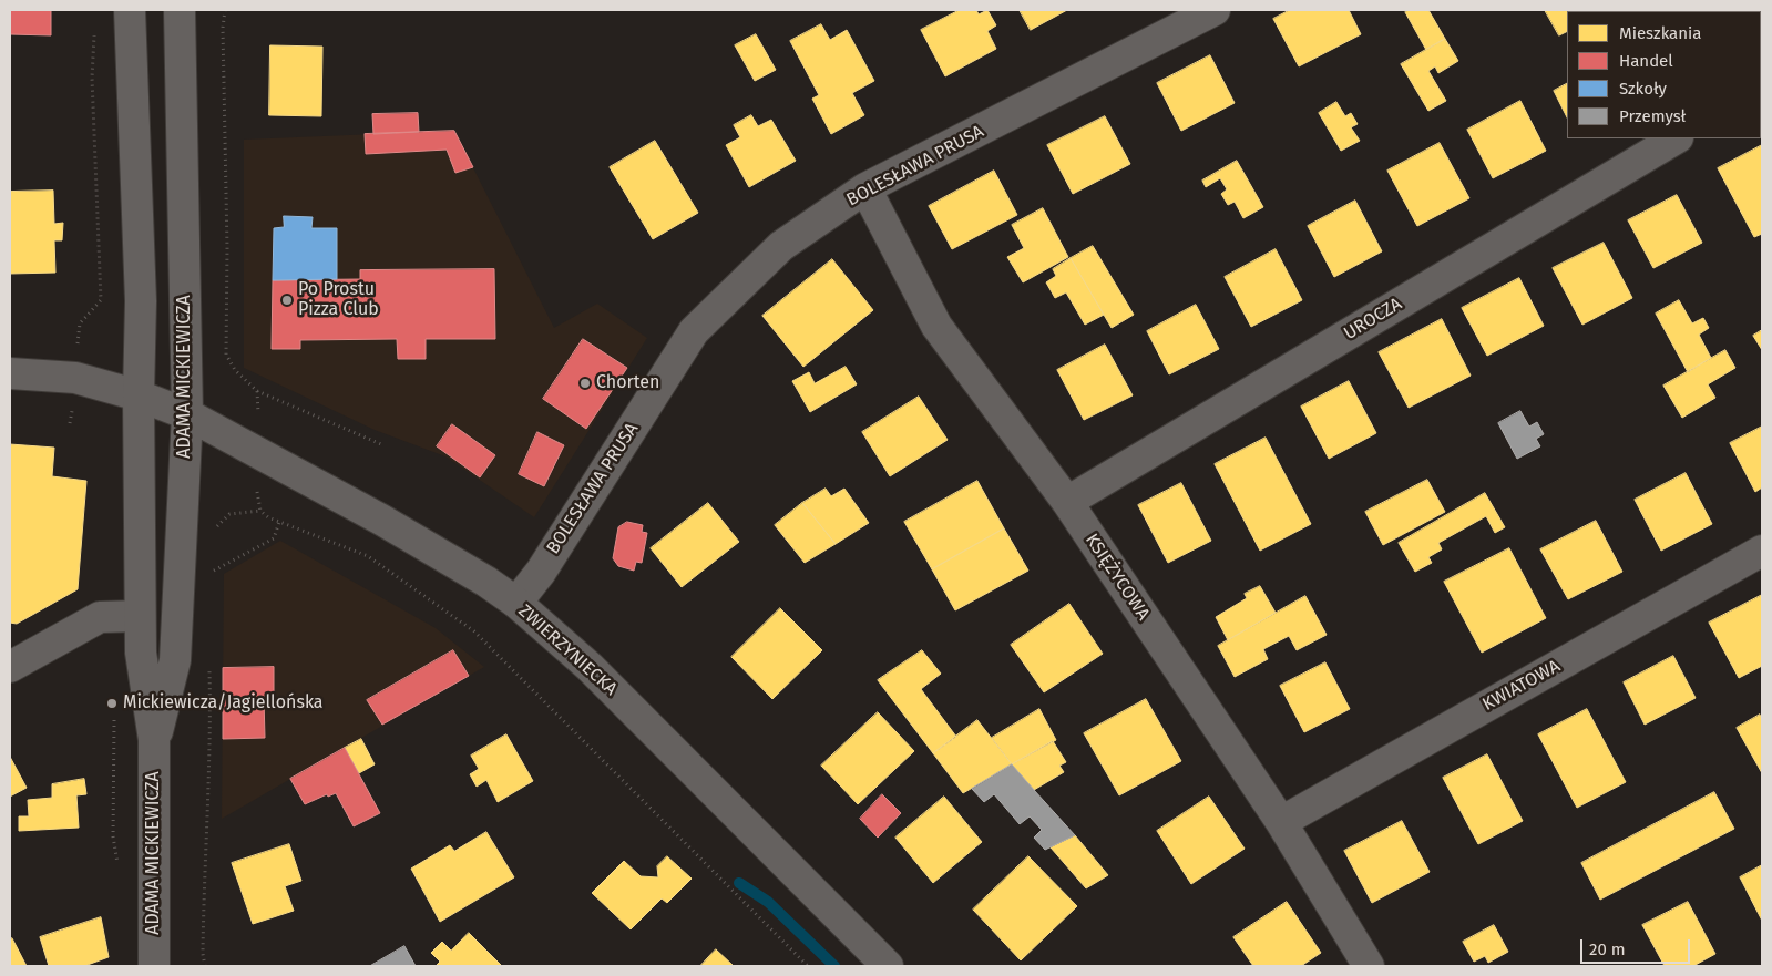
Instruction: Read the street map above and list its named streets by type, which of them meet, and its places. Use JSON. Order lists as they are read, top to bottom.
{
  "streets": {
    "street": [
      "BOLESŁAWA PRUSA",
      "UROCZA",
      "ADAMA MICKIEWICZA",
      "KSIĘŻYCOWA",
      "ZWIERZYNIECKA",
      "KWIATOWA"
    ]
  },
  "crossings": [
    ["BOLESŁAWA PRUSA", "KSIĘŻYCOWA"],
    ["BOLESŁAWA PRUSA", "ZWIERZYNIECKA"],
    ["UROCZA", "KSIĘŻYCOWA"],
    ["ADAMA MICKIEWICZA", "ZWIERZYNIECKA"],
    ["KSIĘŻYCOWA", "KWIATOWA"]
  ],
  "places": ["Po Prostu Pizza Club", "Chorten", "Mickiewicza/Jagiellońska"],
  "legend": [
    "Mieszkania",
    "Handel",
    "Szkoły",
    "Przemysł"
  ],
  "scale_bar": "20 m"
}
